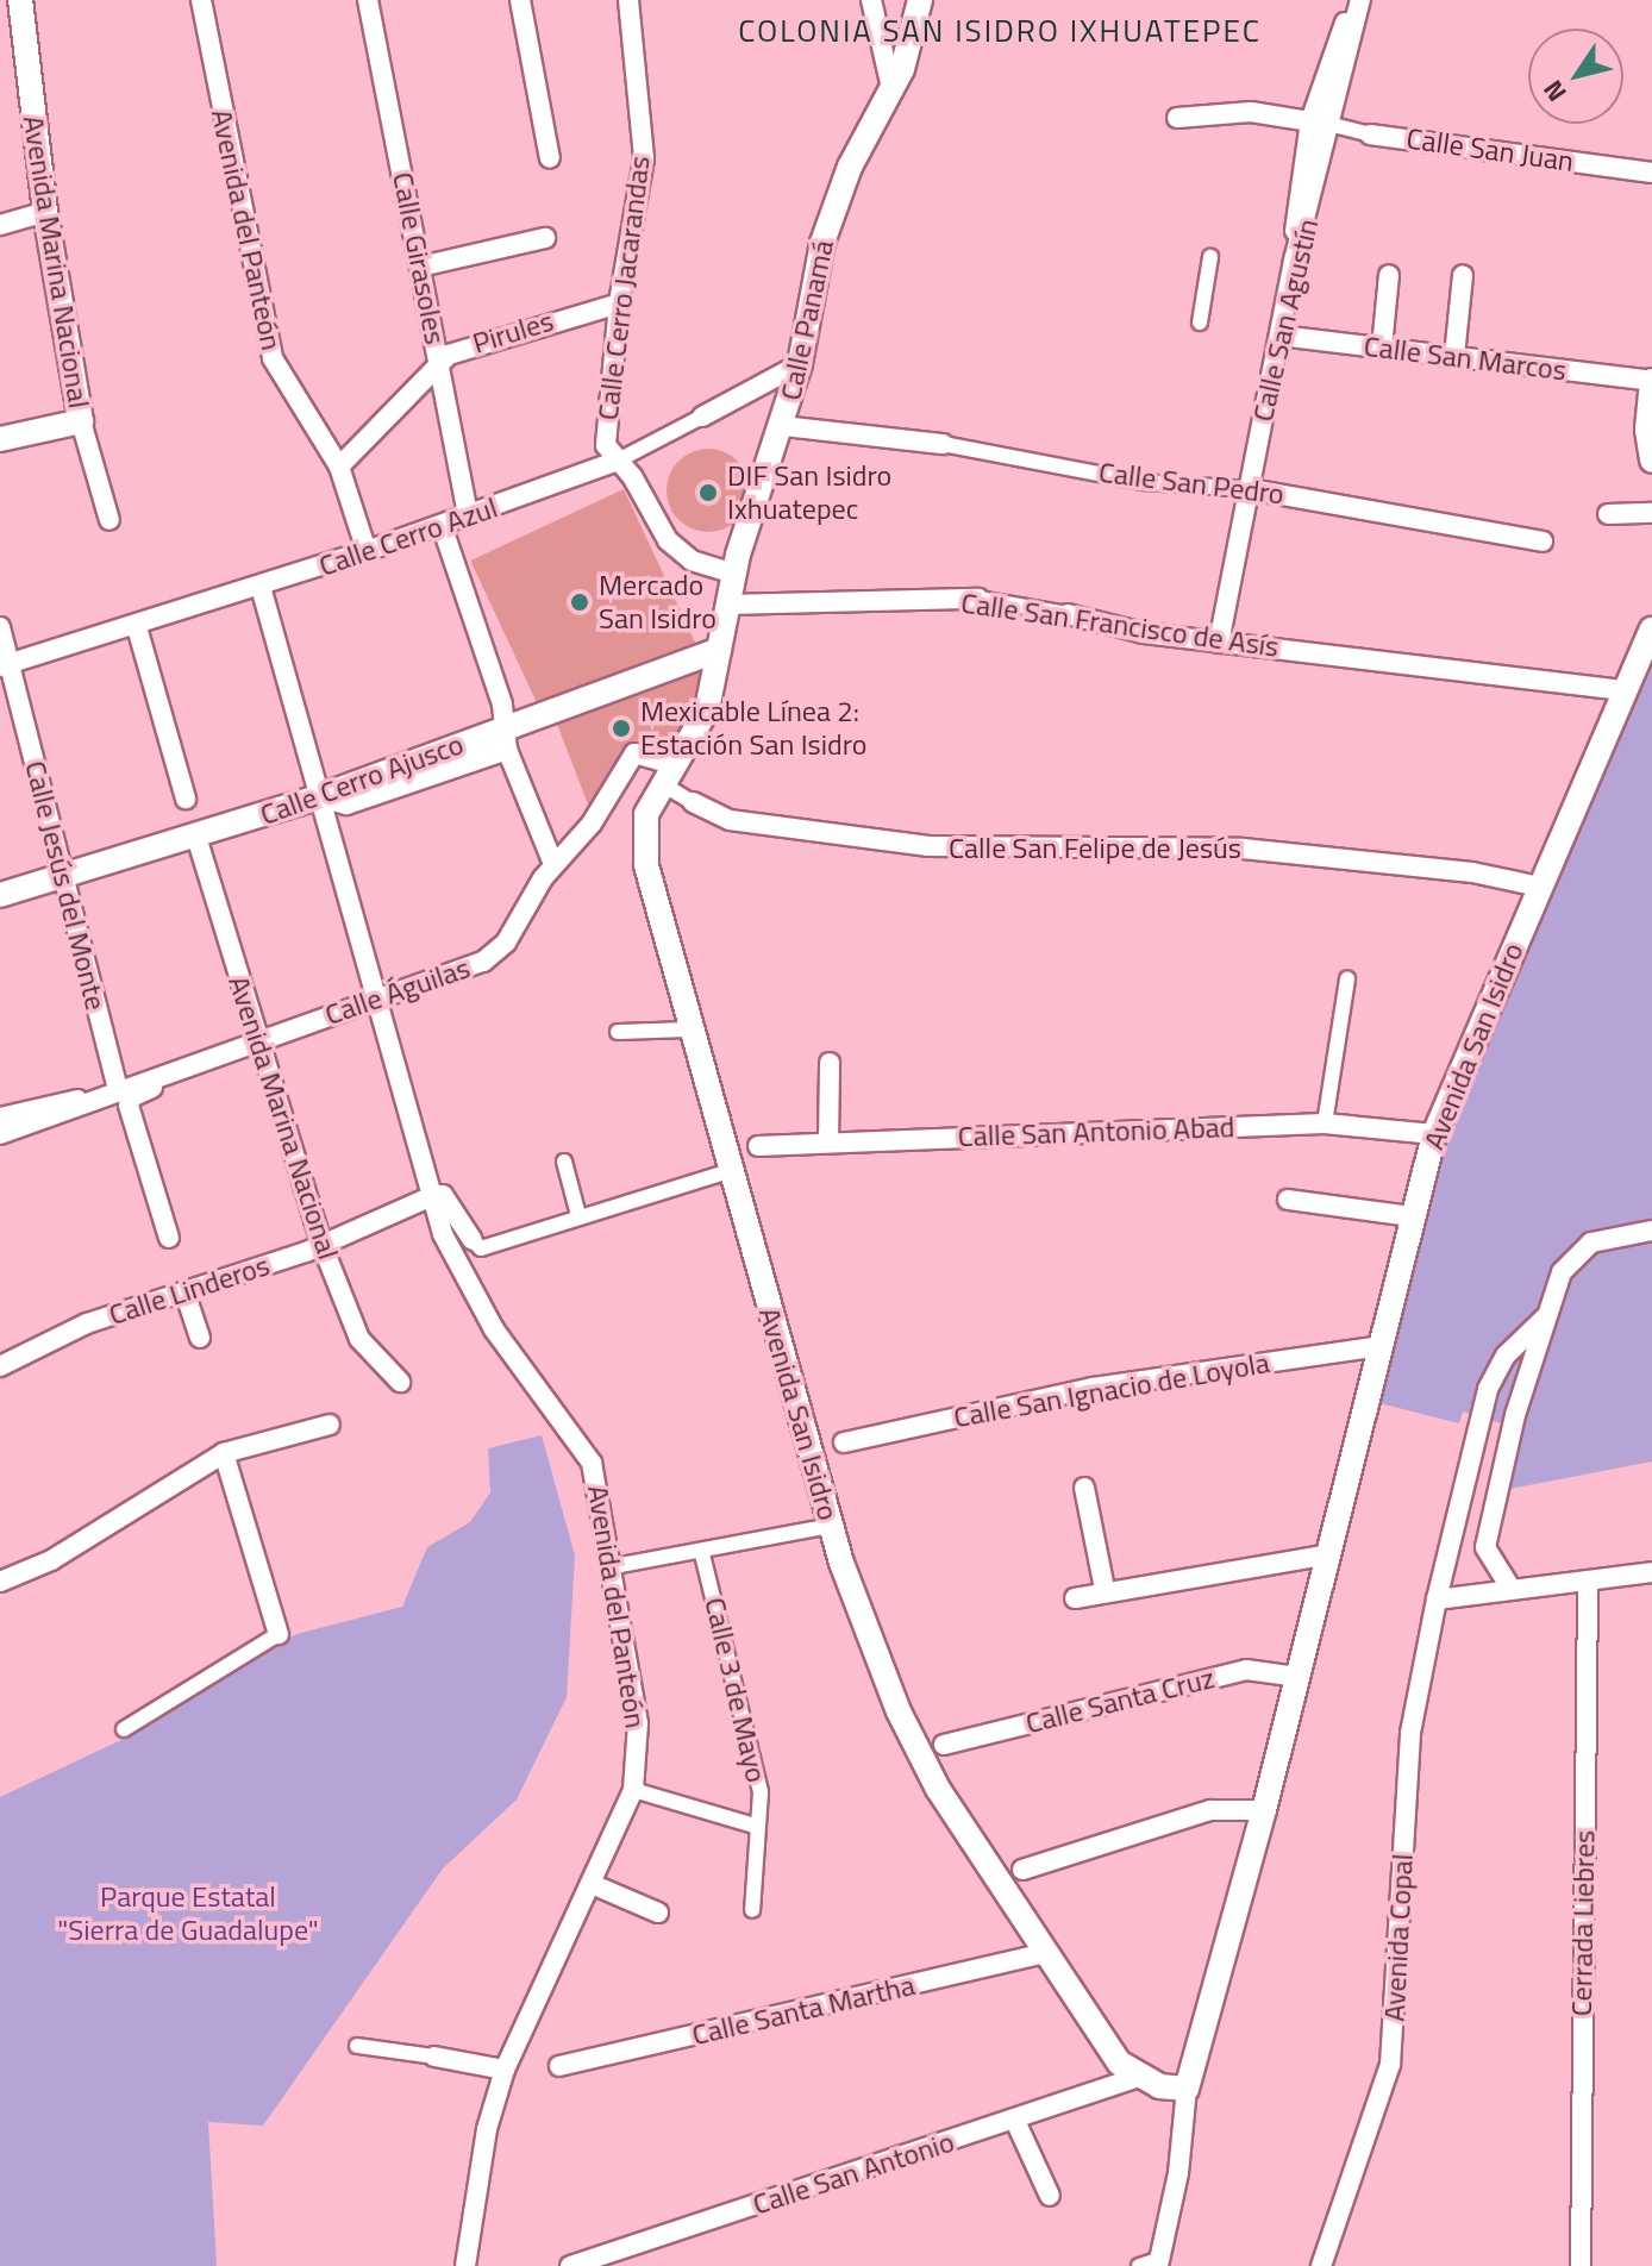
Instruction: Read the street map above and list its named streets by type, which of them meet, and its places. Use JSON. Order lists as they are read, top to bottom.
{
  "streets": {
    "street": [
      "Calle San Juan",
      "Avenida del Panteón",
      "Calle Girasoles",
      "Avenida Marina Nacional",
      "Calle Cerro Jacarandas",
      "Calle Panamá",
      "Calle San Agustín",
      "Pirules",
      "Calle San Marcos",
      "Calle San Pedro",
      "Calle Cerro Azul",
      "Calle San Francisco de Asís",
      "Calle Cerro Ajusco",
      "Calle San Felipe de Jesús",
      "Calle Jesús del Monte",
      "Calle Águilas",
      "Avenida San Isidro",
      "Calle San Antonio Abad",
      "Calle Linderos",
      "Calle San Ignacio de Loyola",
      "Calle 3 de Mayo",
      "Calle Santa Cruz",
      "Cerrada Liebres",
      "Avenida Copal",
      "Calle Santa Martha",
      "Calle San Antonio"
    ]
  },
  "crossings": [
    ["Calle San Juan", "Calle San Agustín"],
    ["Avenida del Panteón", "Pirules"],
    ["Avenida del Panteón", "Calle Cerro Azul"],
    ["Avenida del Panteón", "Calle Cerro Ajusco"],
    ["Avenida del Panteón", "Calle Águilas"],
    ["Avenida del Panteón", "Calle Linderos"],
    ["Calle Girasoles", "Pirules"],
    ["Calle Girasoles", "Calle Cerro Azul"],
    ["Avenida Marina Nacional", "Calle Cerro Ajusco"],
    ["Avenida Marina Nacional", "Calle Águilas"],
    ["Avenida Marina Nacional", "Calle Linderos"],
    ["Calle Cerro Jacarandas", "Calle Panamá"],
    ["Calle Cerro Jacarandas", "Pirules"],
    ["Calle Cerro Jacarandas", "Calle Cerro Azul"],
    ["Calle Panamá", "Calle San Pedro"],
    ["Calle Panamá", "Calle Cerro Azul"],
    ["Calle Panamá", "Calle San Francisco de Asís"],
    ["Calle Panamá", "Calle Cerro Ajusco"],
    ["Calle Panamá", "Avenida San Isidro"],
    ["Calle San Agustín", "Calle San Marcos"],
    ["Calle San Agustín", "Calle San Pedro"],
    ["Calle San Agustín", "Calle San Francisco de Asís"],
    ["Calle Cerro Azul", "Calle Jesús del Monte"],
    ["Calle San Francisco de Asís", "Avenida San Isidro"],
    ["Calle Cerro Ajusco", "Calle Jesús del Monte"],
    ["Calle Cerro Ajusco", "Avenida San Isidro"],
    ["Calle San Felipe de Jesús", "Calle Águilas"],
    ["Calle San Felipe de Jesús", "Avenida San Isidro"],
    ["Calle Jesús del Monte", "Calle Águilas"],
    ["Calle Águilas", "Avenida San Isidro"],
    ["Avenida San Isidro", "Calle San Antonio Abad"],
    ["Avenida San Isidro", "Calle San Ignacio de Loyola"],
    ["Avenida San Isidro", "Calle Santa Cruz"],
    ["Avenida San Isidro", "Calle Santa Martha"],
    ["Avenida San Isidro", "Calle San Antonio"]
  ],
  "districts": ["COLONIA SAN ISIDRO IXHUATEPEC"],
  "parks": ["Parque Estatal \"Sierra de Guadalupe\""],
  "places": ["DIF San Isidro Ixhuatepec", "Mercado San Isidro", "Mexicable Línea 2: Estación San Isidro"],
  "north": "bottom left"
}
